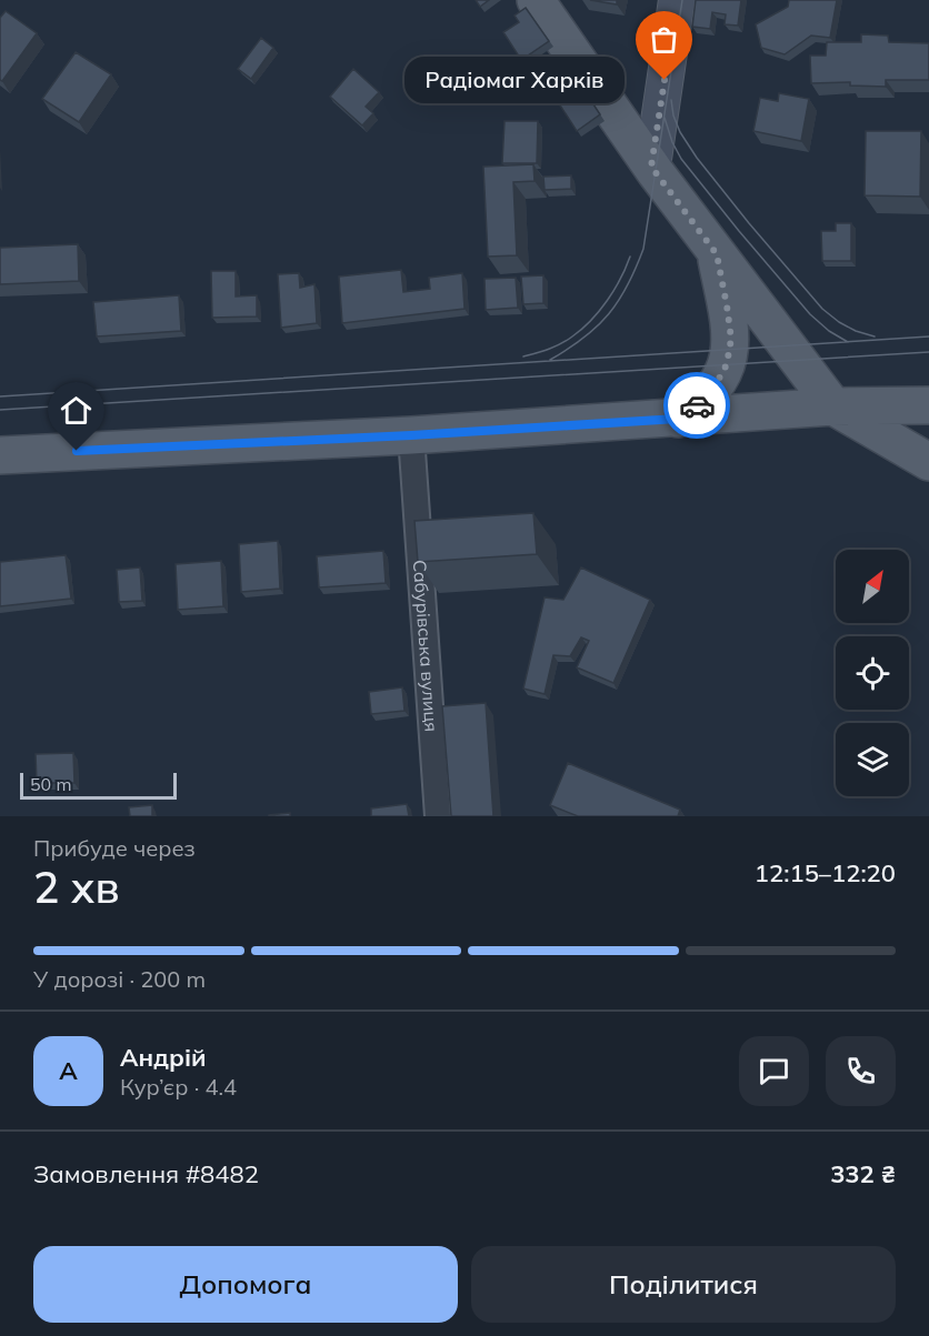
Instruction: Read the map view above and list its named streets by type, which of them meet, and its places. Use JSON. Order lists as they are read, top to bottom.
{
  "streets": {
    "street": ["Сабурівська вулиця"]
  },
  "places": ["Радіомаг Харків"],
  "scale_bar": "50 m",
  "north": "top right",
  "page": {
    "bubble": "Радіомаг Харків",
    "scale": "50 m",
    "heading": ["2 хв", "Прибуде через", "12:15–12:20"],
    "panel": [
      "Андрій",
      "Кур’єр · 4.4",
      "Замовлення #8482",
      "332 ₴"
    ],
    "bar": "У дорозі · 200 m",
    "round": "А",
    "buttons": ["Допомога", "Поділитися"]
  }
}
